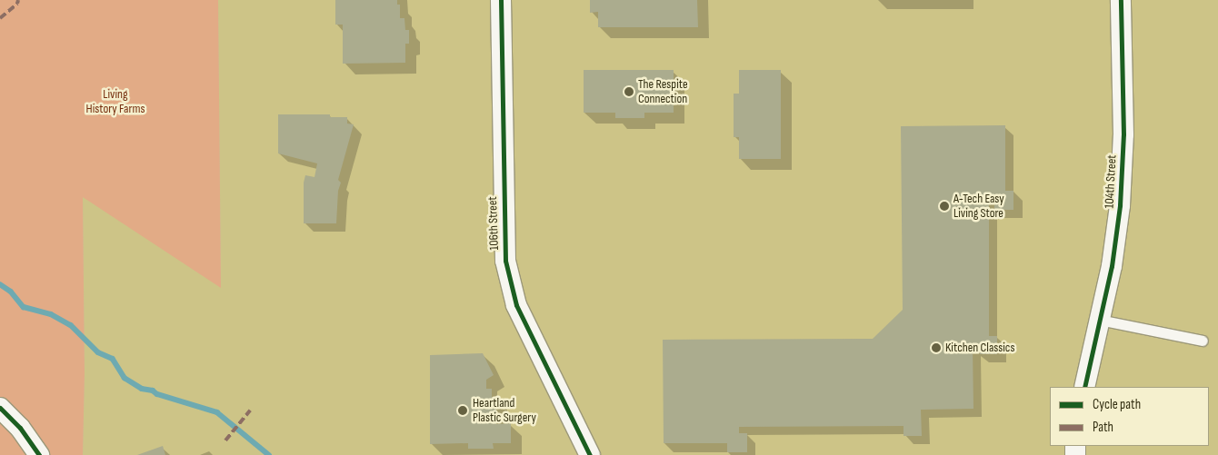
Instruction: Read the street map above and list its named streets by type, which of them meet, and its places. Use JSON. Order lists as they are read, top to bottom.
{
  "streets": {
    "street": ["104th Street", "106th Street"]
  },
  "parks": ["Living History Farms"],
  "places": [
    "The Respite Connection",
    "A-Tech Easy Living Store",
    "Kitchen Classics",
    "Heartland Plastic Surgery"
  ],
  "legend": ["Cycle path", "Path"]
}
